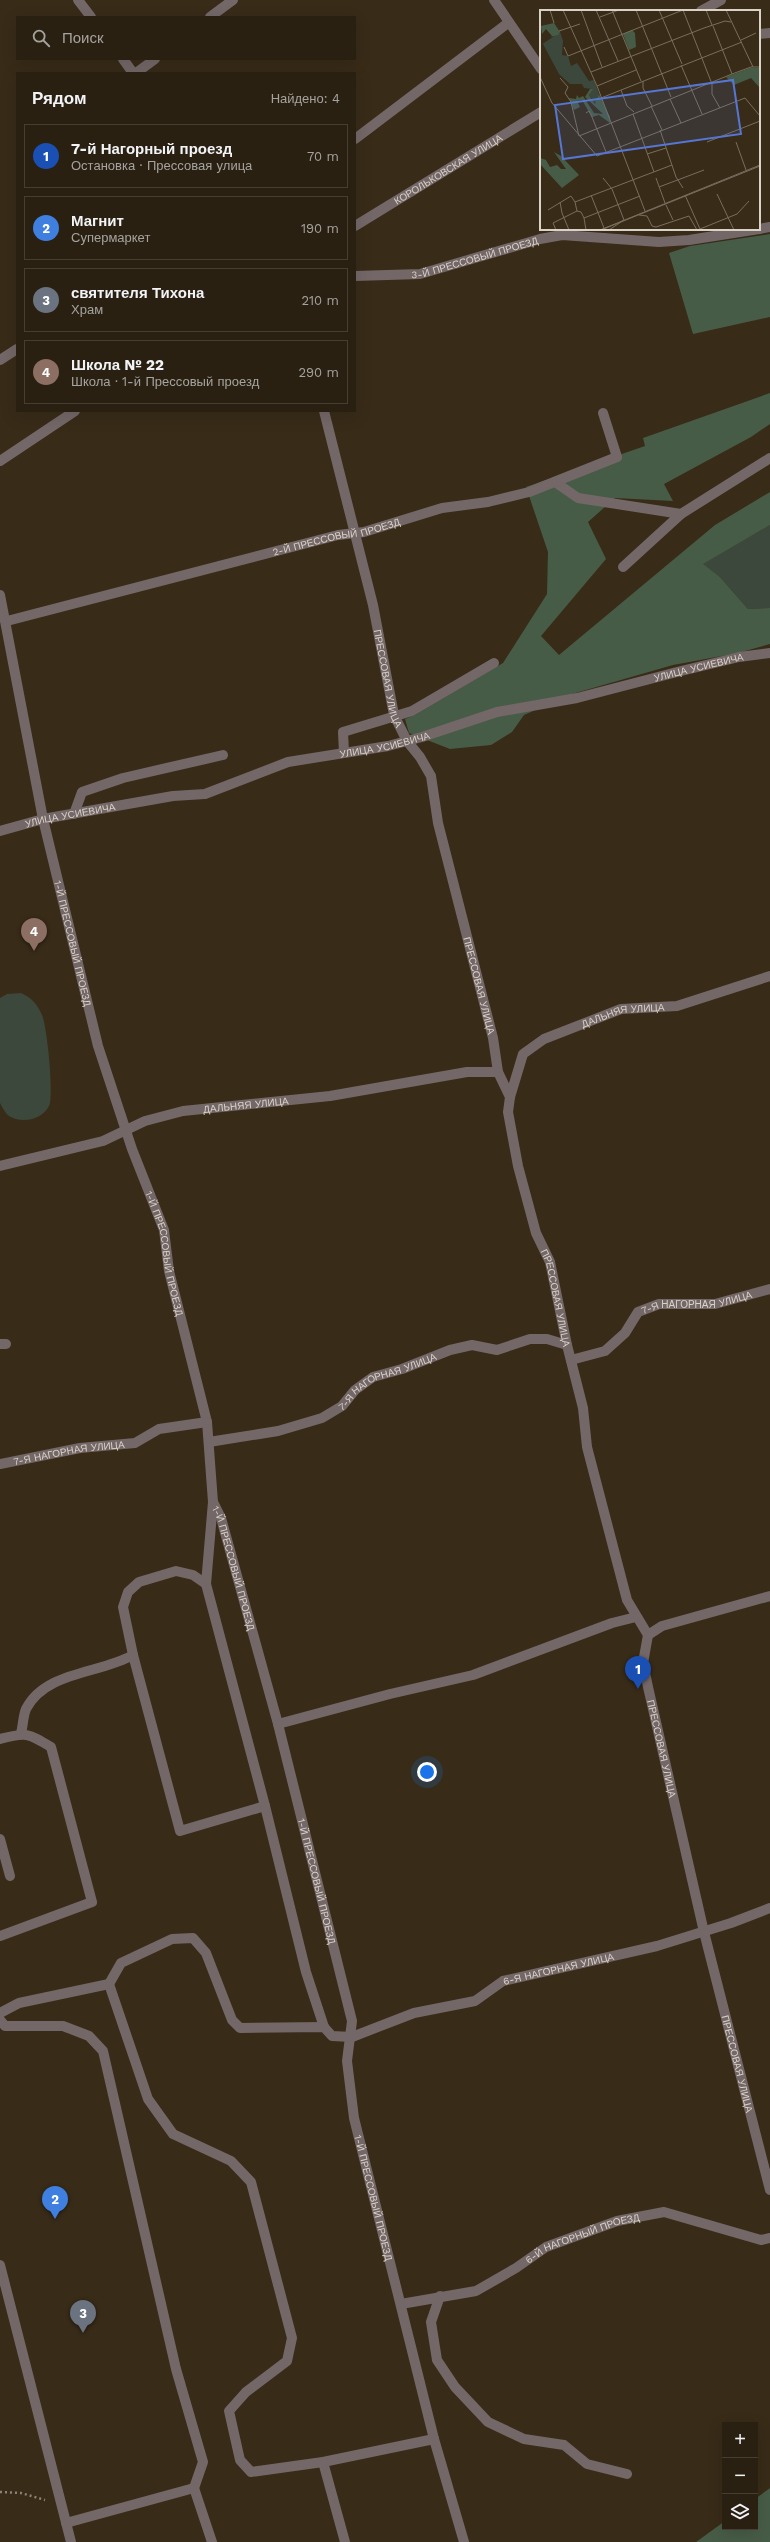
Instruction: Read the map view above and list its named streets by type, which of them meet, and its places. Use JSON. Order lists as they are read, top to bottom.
{
  "streets": {
    "street": [
      "КОРОЛЬКОВСКАЯ УЛИЦА",
      "3-Й ПРЕССОВЫЙ ПРОЕЗД",
      "2-Й ПРЕССОВЫЙ ПРОЕЗД",
      "УЛИЦА УСИЕВИЧА",
      "ПРЕССОВАЯ УЛИЦА",
      "1-Й ПРЕССОВЫЙ ПРОЕЗД",
      "ДАЛЬНЯЯ УЛИЦА",
      "7-Я НАГОРНАЯ УЛИЦА",
      "6-Я НАГОРНАЯ УЛИЦА",
      "6-Й НАГОРНЫЙ ПРОЕЗД"
    ]
  },
  "crossings": [
    ["2-Й ПРЕССОВЫЙ ПРОЕЗД", "ПРЕССОВАЯ УЛИЦА"],
    ["2-Й ПРЕССОВЫЙ ПРОЕЗД", "1-Й ПРЕССОВЫЙ ПРОЕЗД"],
    ["УЛИЦА УСИЕВИЧА", "ПРЕССОВАЯ УЛИЦА"],
    ["УЛИЦА УСИЕВИЧА", "1-Й ПРЕССОВЫЙ ПРОЕЗД"],
    ["ПРЕССОВАЯ УЛИЦА", "ДАЛЬНЯЯ УЛИЦА"],
    ["ПРЕССОВАЯ УЛИЦА", "7-Я НАГОРНАЯ УЛИЦА"],
    ["ПРЕССОВАЯ УЛИЦА", "6-Я НАГОРНАЯ УЛИЦА"],
    ["1-Й ПРЕССОВЫЙ ПРОЕЗД", "ДАЛЬНЯЯ УЛИЦА"],
    ["1-Й ПРЕССОВЫЙ ПРОЕЗД", "7-Я НАГОРНАЯ УЛИЦА"],
    ["1-Й ПРЕССОВЫЙ ПРОЕЗД", "6-Я НАГОРНАЯ УЛИЦА"],
    ["1-Й ПРЕССОВЫЙ ПРОЕЗД", "6-Й НАГОРНЫЙ ПРОЕЗД"]
  ],
  "page": {
    "search": "Поиск",
    "heading": ["Рядом", "Найдено: 4"],
    "list": [
      {
        "mark": "1",
        "name": "7-й Нагорный проезд",
        "note": "Остановка · Прессовая улица",
        "value": "70 m"
      },
      {
        "mark": "2",
        "name": "Магнит",
        "note": "Супермаркет",
        "value": "190 m"
      },
      {
        "mark": "3",
        "name": "святителя Тихона",
        "note": "Храм",
        "value": "210 m"
      },
      {
        "mark": "4",
        "name": "Школа № 22",
        "note": "Школа · 1-й Прессовый проезд",
        "value": "290 m"
      }
    ],
    "pins": [
      "4",
      "1",
      "2",
      "3"
    ],
    "map_buttons": ["+", "−"]
  }
}
